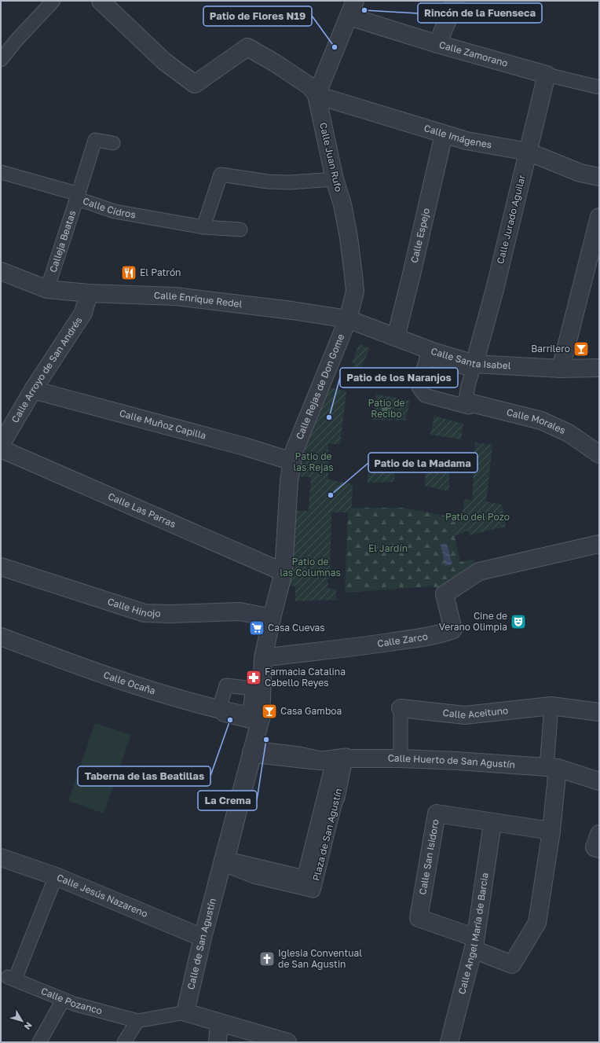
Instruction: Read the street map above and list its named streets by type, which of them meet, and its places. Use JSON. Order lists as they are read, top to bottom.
{
  "streets": {
    "street": [
      "Calle Zamorano",
      "Calle Imágenes",
      "Calle Juan Rufo",
      "Calle Cidros",
      "Calle Jurado Aguilar",
      "Calle Espejo",
      "Calleja Beatas",
      "Calle Enrique Redel",
      "Calle Santa Isabel",
      "Calle Arroyo de San Andrés",
      "Calle Rejas de Don Gome",
      "Calle Morales",
      "Calle Muñoz Capilla",
      "Calle Las Parras",
      "Calle Hinojo",
      "Calle Zarco",
      "Calle Ocaña",
      "Calle Aceituno",
      "Calle Huerto de San Agustín",
      "Plaza de San Agustín",
      "Calle San Isidoro",
      "Calle Jesús Nazareno",
      "Calle Angel María de Barcia",
      "Calle de San Agustín",
      "Calle Pozanco"
    ]
  },
  "crossings": [
    ["Calle Zamorano", "Calle Jurado Aguilar"],
    ["Calle Imágenes", "Calle Juan Rufo"],
    ["Calle Imágenes", "Calle Jurado Aguilar"],
    ["Calle Imágenes", "Calle Espejo"],
    ["Calle Juan Rufo", "Calle Enrique Redel"],
    ["Calle Juan Rufo", "Calle Santa Isabel"],
    ["Calle Juan Rufo", "Calle Rejas de Don Gome"],
    ["Calle Cidros", "Calleja Beatas"],
    ["Calle Jurado Aguilar", "Calle Santa Isabel"],
    ["Calle Espejo", "Calle Santa Isabel"],
    ["Calleja Beatas", "Calle Enrique Redel"],
    ["Calle Enrique Redel", "Calle Santa Isabel"],
    ["Calle Enrique Redel", "Calle Arroyo de San Andrés"],
    ["Calle Enrique Redel", "Calle Rejas de Don Gome"],
    ["Calle Santa Isabel", "Calle Rejas de Don Gome"],
    ["Calle Arroyo de San Andrés", "Calle Muñoz Capilla"],
    ["Calle Rejas de Don Gome", "Calle Muñoz Capilla"],
    ["Calle Rejas de Don Gome", "Calle Las Parras"],
    ["Calle Rejas de Don Gome", "Calle Hinojo"],
    ["Calle Rejas de Don Gome", "Calle Zarco"],
    ["Calle Rejas de Don Gome", "Calle Ocaña"],
    ["Calle Rejas de Don Gome", "Calle de San Agustín"],
    ["Calle Aceituno", "Calle Huerto de San Agustín"],
    ["Calle Huerto de San Agustín", "Plaza de San Agustín"],
    ["Plaza de San Agustín", "Calle de San Agustín"],
    ["Calle San Isidoro", "Calle Angel María de Barcia"],
    ["Calle Jesús Nazareno", "Calle de San Agustín"],
    ["Calle Jesús Nazareno", "Calle Pozanco"],
    ["Calle de San Agustín", "Calle Pozanco"]
  ],
  "parks": [
    "Patio de Recibo",
    "Patio de las Rejas",
    "Patio del Pozo",
    "El Jardín",
    "Patio de las Columnas"
  ],
  "places": {
    "other": [
      "Rincón de la Fuenseca",
      "Patio de Flores N19",
      "Patio de los Naranjos",
      "Patio de la Madama",
      "Taberna de las Beatillas",
      "La Crema"
    ],
    "restaurant": ["El Patrón"],
    "bar": ["Barrilero", "Casa Gamboa"],
    "theatre": ["Cine de Verano Olimpia"],
    "supermarket": ["Casa Cuevas"],
    "pharmacy": ["Farmacia Catalina Cabello Reyes"],
    "church": ["Iglesia Conventual de San Agustin"]
  },
  "north": "bottom right"
}
